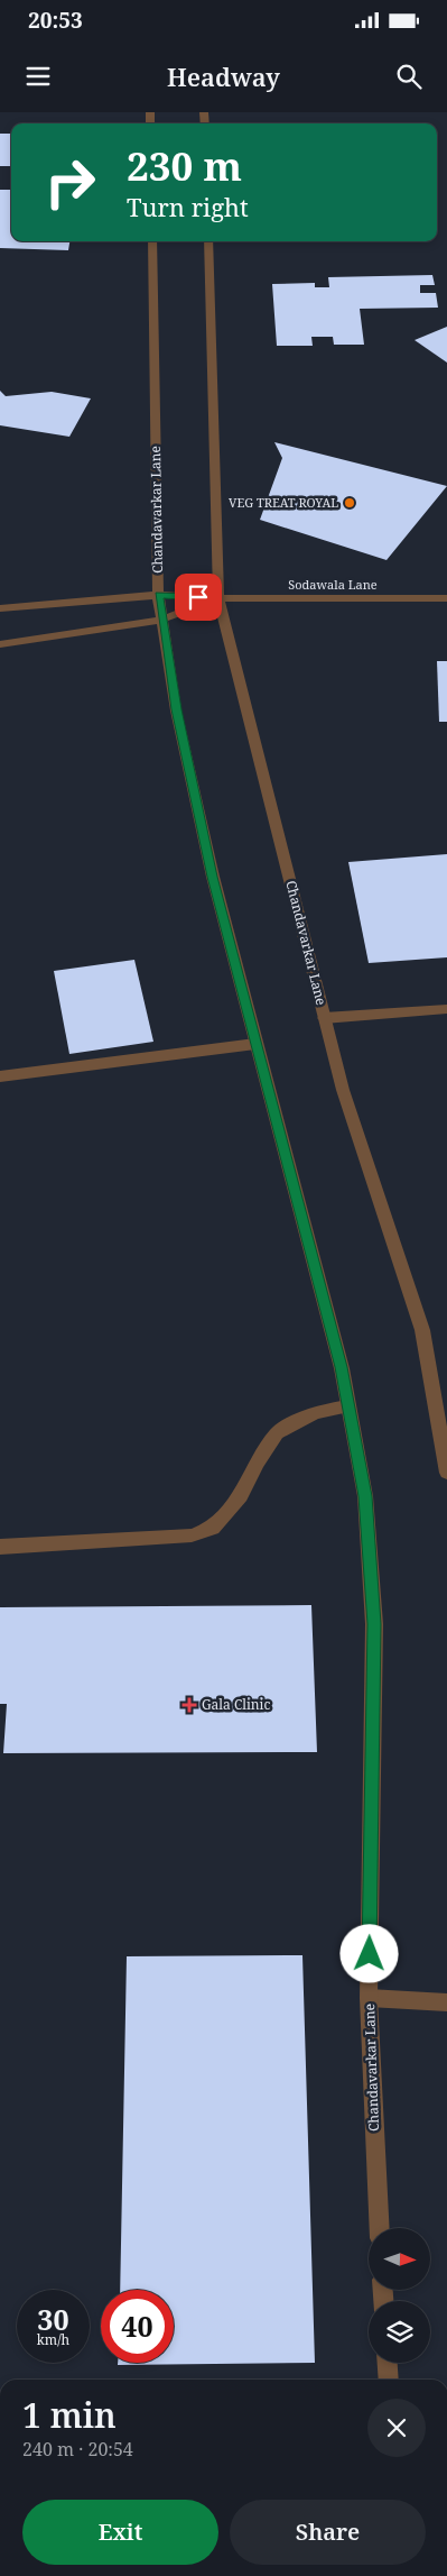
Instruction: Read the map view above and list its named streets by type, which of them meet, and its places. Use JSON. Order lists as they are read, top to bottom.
{
  "streets": {
    "street": ["Chandavarkar Lane", "Sodawala Lane"]
  },
  "crossings": [
    ["Chandavarkar Lane", "Sodawala Lane"]
  ],
  "places": {
    "other": ["VEG TREAT ROYAL"],
    "health": ["Gala Clinic"]
  },
  "north": "right",
  "page": {
    "status": "20:53",
    "header": "Headway",
    "turn": ["230 m", "Turn right"],
    "speed": "30 km/h",
    "limit": "40",
    "heading": ["1 min", "240 m · 20:54"],
    "buttons": ["Exit", "Share"]
  }
}
